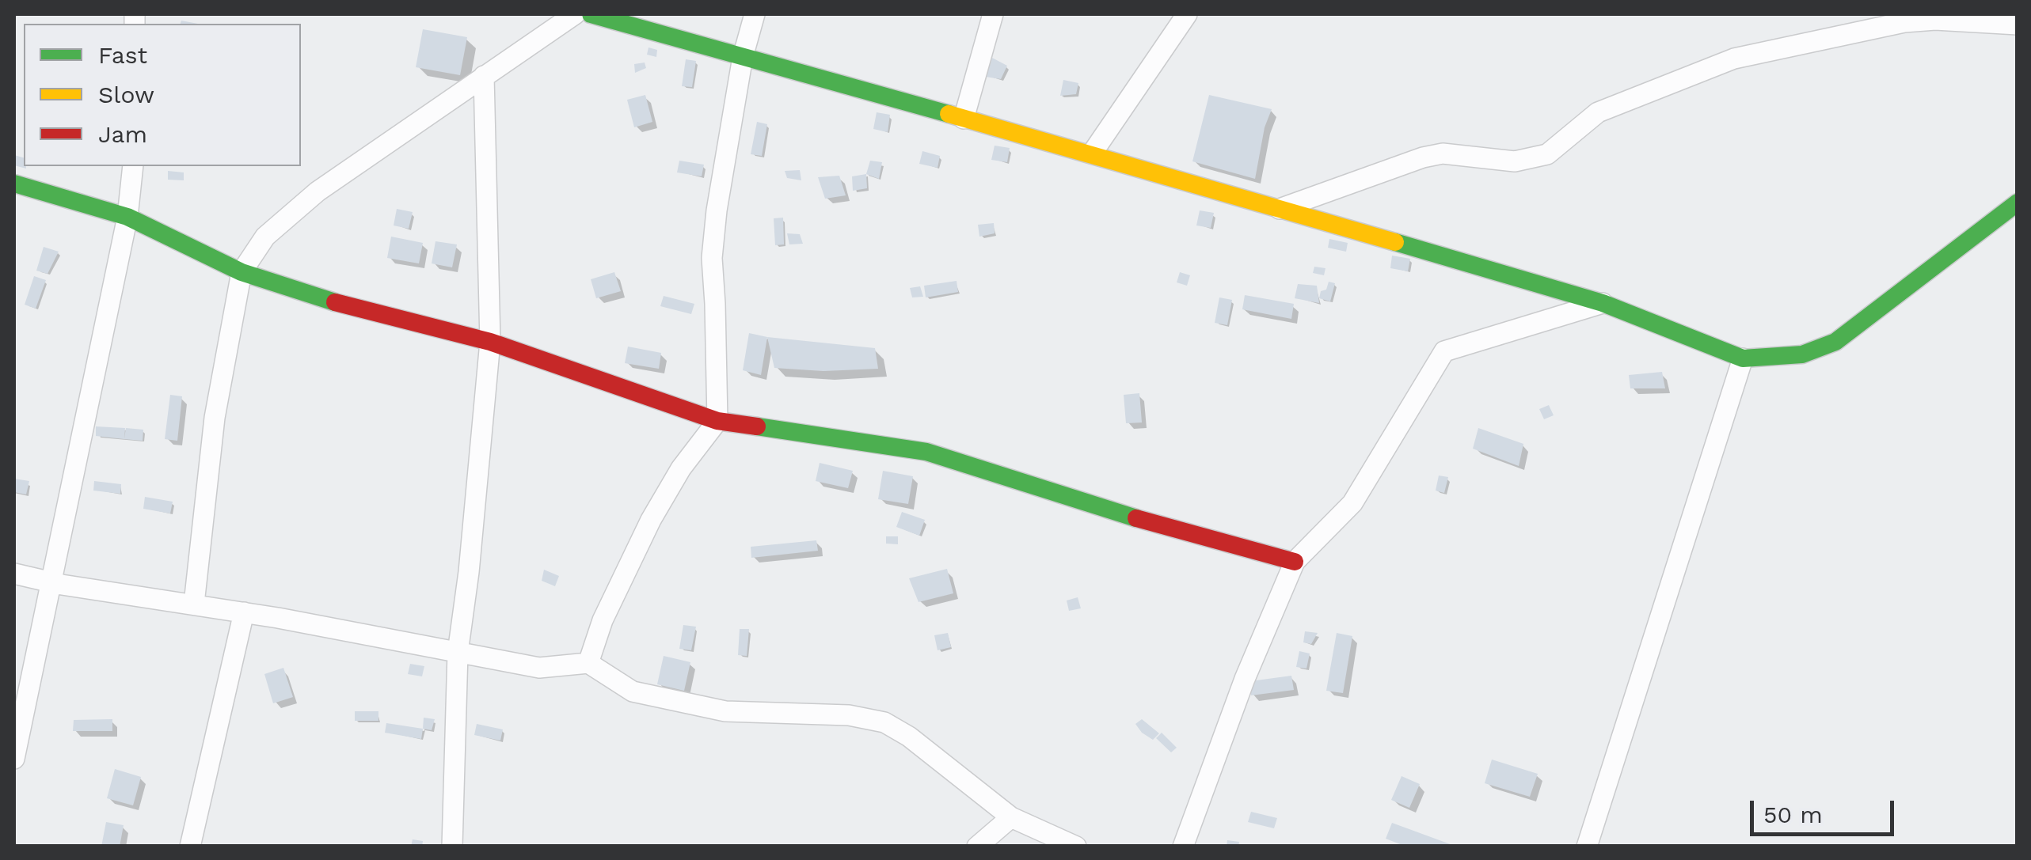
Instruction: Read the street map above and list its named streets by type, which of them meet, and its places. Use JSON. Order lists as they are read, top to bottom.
{
  "legend": ["Fast", "Slow", "Jam"],
  "scale_bar": "50 m"
}
